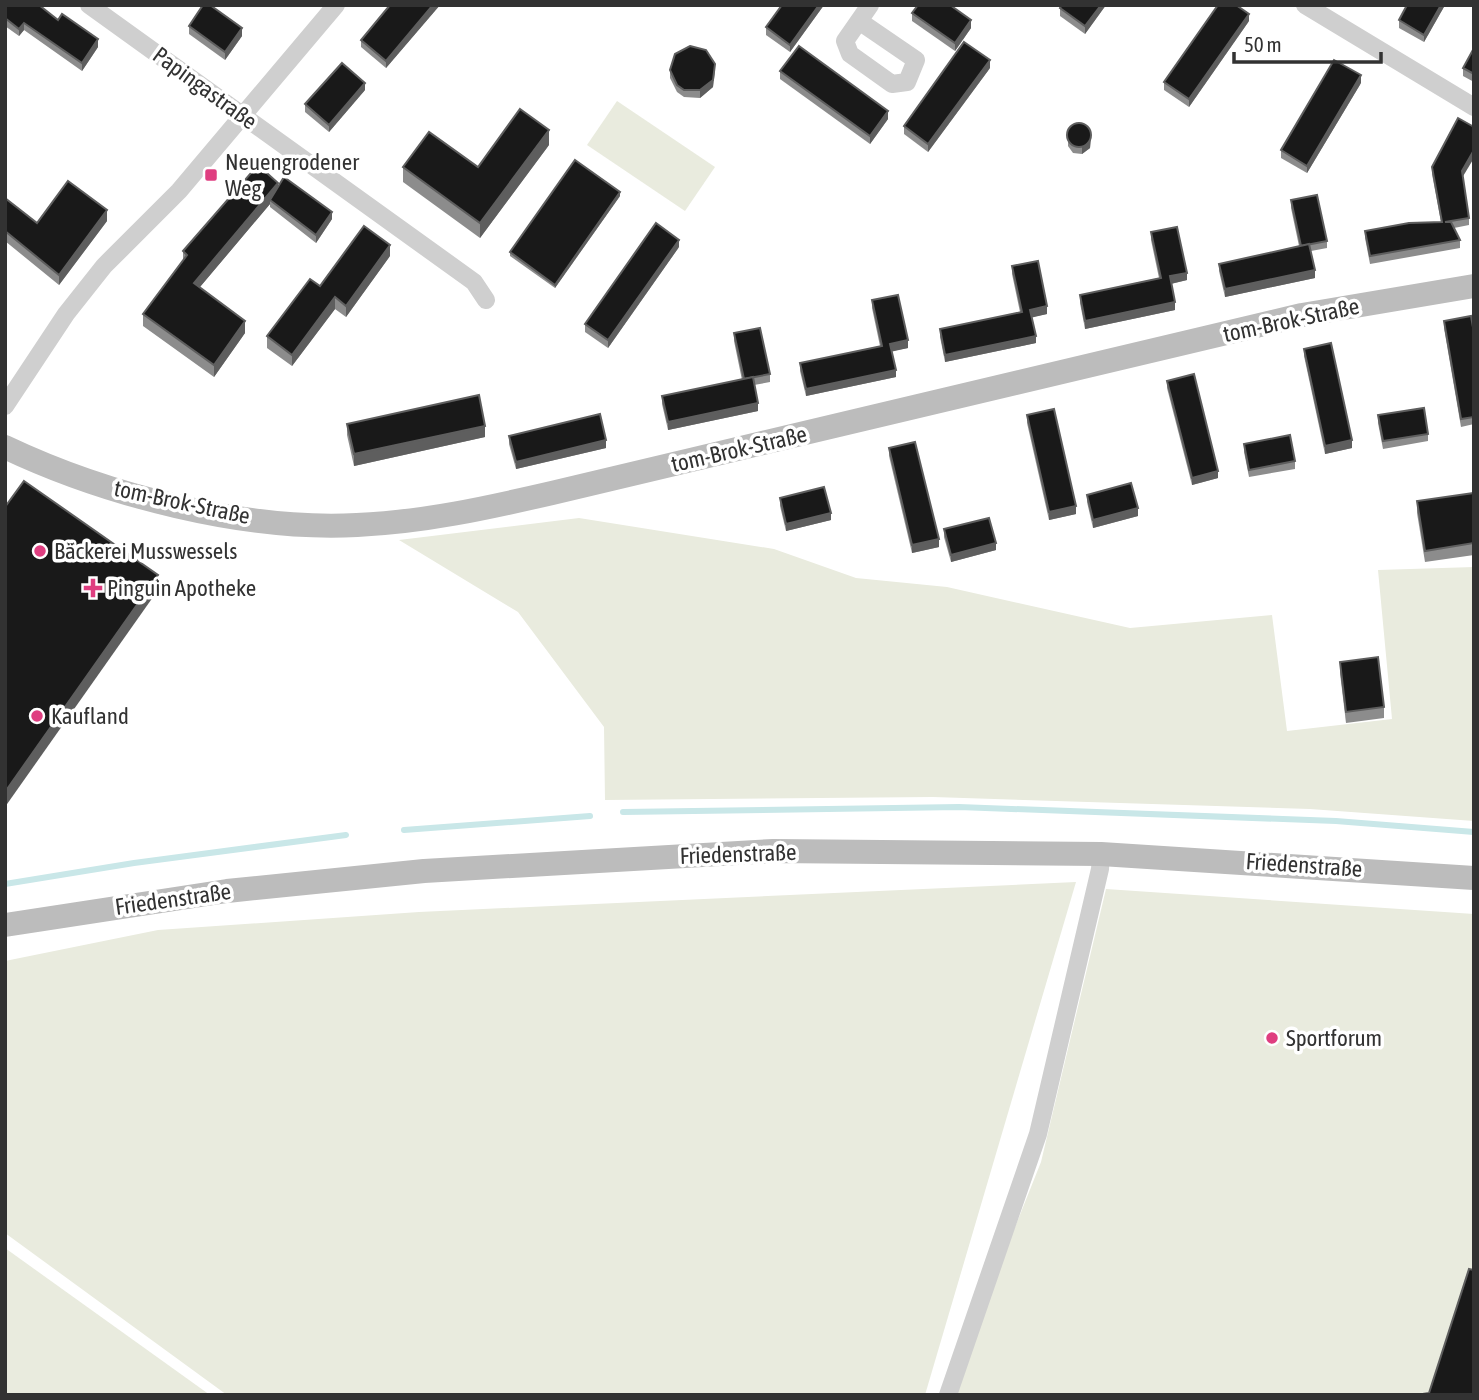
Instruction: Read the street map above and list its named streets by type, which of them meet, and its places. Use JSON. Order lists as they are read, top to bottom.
{
  "streets": {
    "street": ["Papingastraße", "tom-Brok-Straße", "Friedenstraße"]
  },
  "places": {
    "transit": ["Neuengrodener Weg"],
    "other": ["Bäckerei Musswessels", "Kaufland", "Sportforum"],
    "health": ["Pinguin Apotheke"]
  },
  "scale_bar": "50 m"
}
